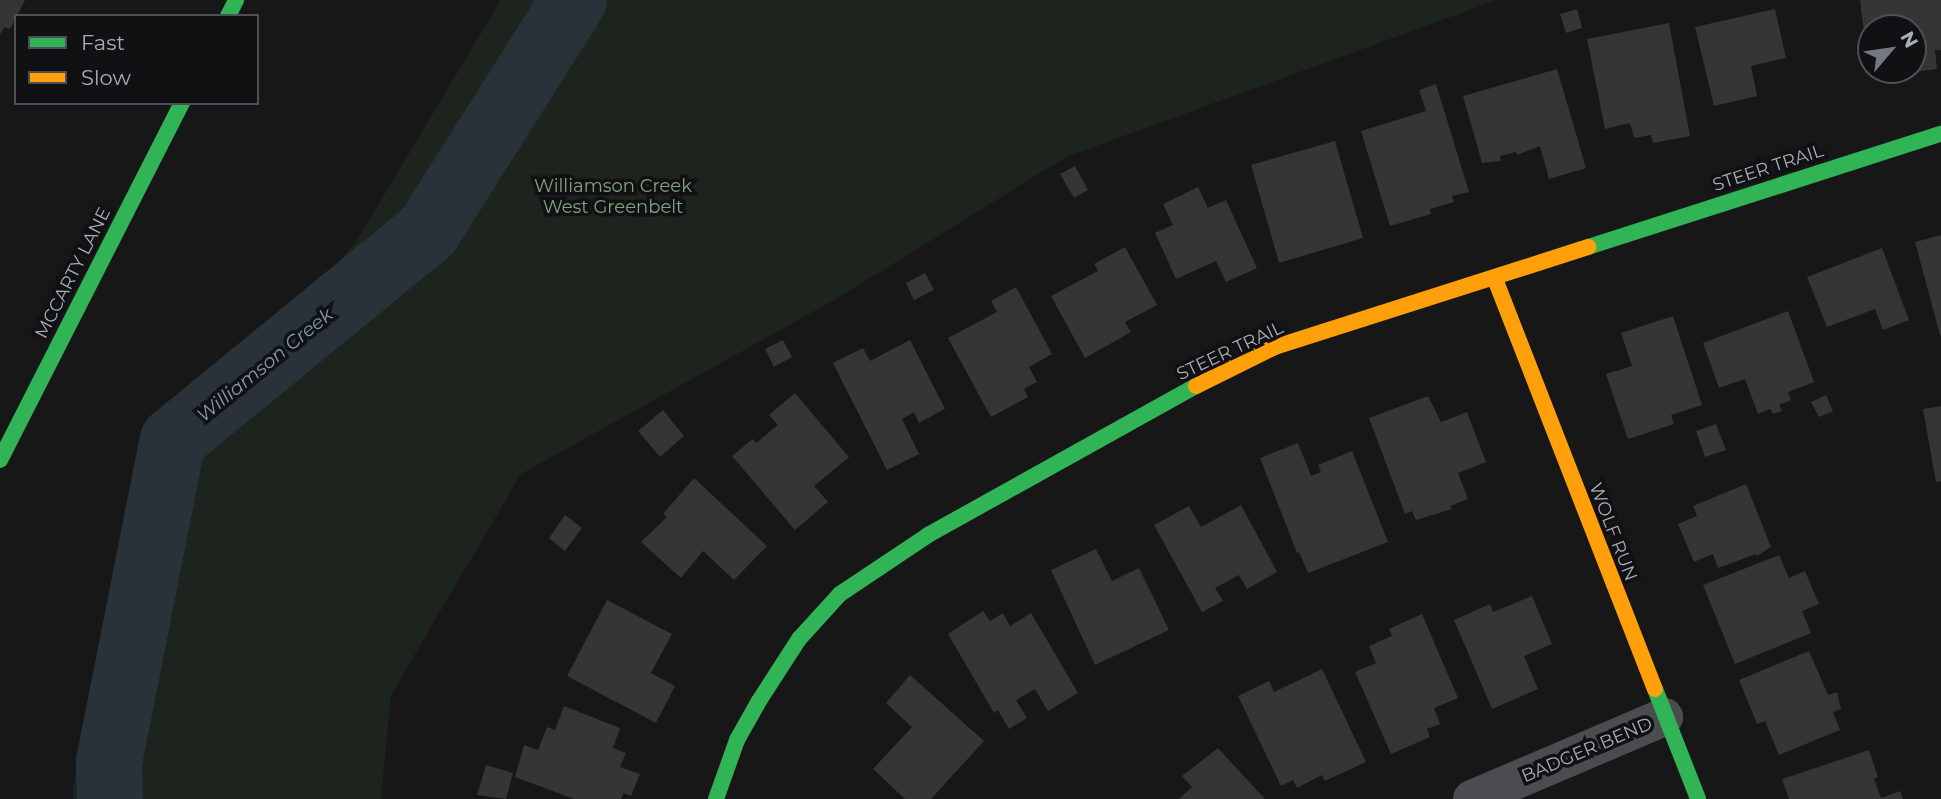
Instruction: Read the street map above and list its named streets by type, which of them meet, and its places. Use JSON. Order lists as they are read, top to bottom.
{
  "streets": {
    "street": [
      "STEER TRAIL",
      "MCCARTY LANE",
      "WOLF RUN",
      "BADGER BEND"
    ]
  },
  "crossings": [
    ["STEER TRAIL", "WOLF RUN"],
    ["WOLF RUN", "BADGER BEND"]
  ],
  "water": ["Williamson Creek"],
  "parks": ["Williamson Creek West Greenbelt"],
  "legend": ["Fast", "Slow"],
  "north": "top right"
}
